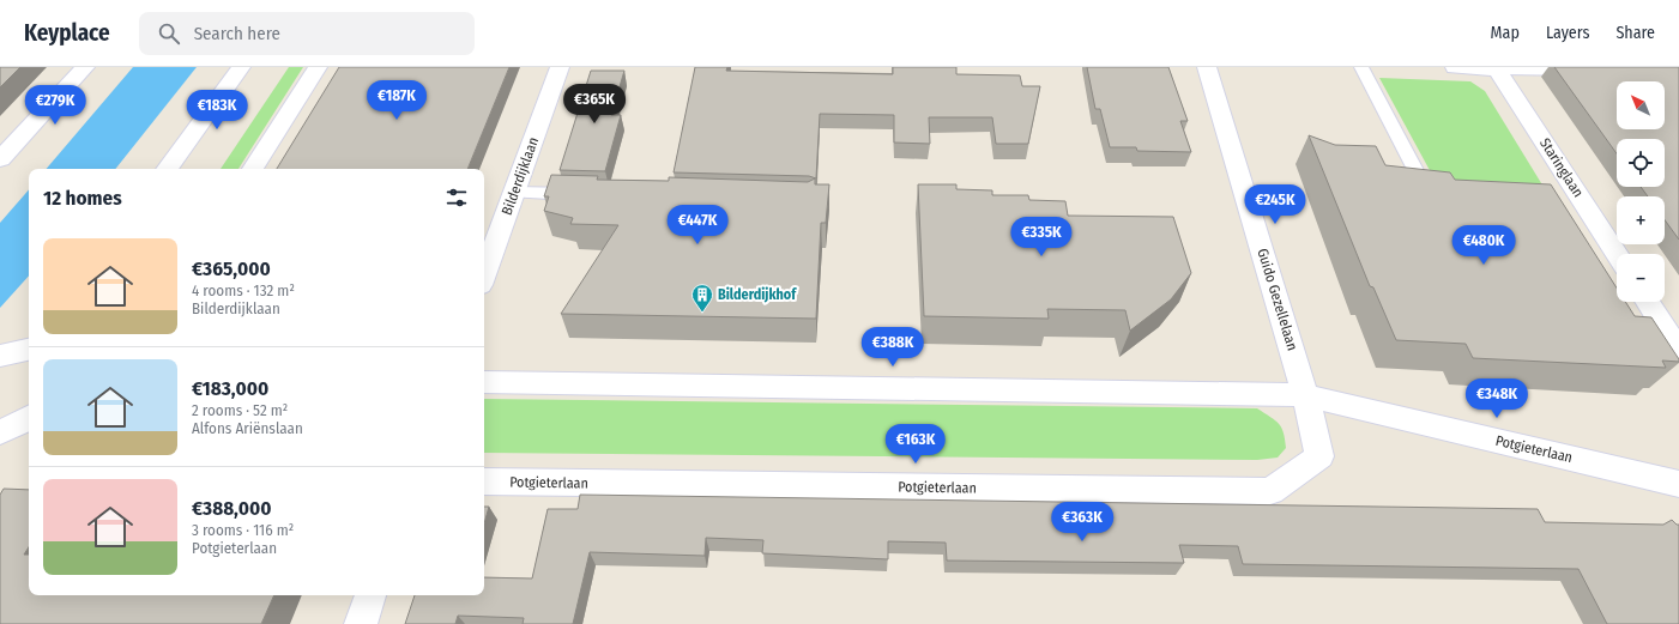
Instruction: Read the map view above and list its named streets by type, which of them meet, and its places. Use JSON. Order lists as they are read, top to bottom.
{
  "streets": {
    "street": [
      "Staringlaan",
      "Bilderdijklaan",
      "Guido Gezellelaan",
      "Potgieterlaan"
    ]
  },
  "crossings": [
    ["Guido Gezellelaan", "Potgieterlaan"]
  ],
  "places": {
    "building": ["Bilderdijkhof"]
  },
  "north": "top left",
  "page": {
    "header": "Keyplace",
    "search": "Search here",
    "nav": ["Map", "Layers", "Share"],
    "price": [
      "€187K",
      "€365K",
      "€279K",
      "€183K",
      "€245K",
      "€447K",
      "€335K",
      "€480K",
      "€388K",
      "€348K",
      "€163K",
      "€363K"
    ],
    "map_buttons": ["+", "−"],
    "heading": "12 homes",
    "list": [
      {
        "name": "€365,000",
        "note": "4 rooms · 132 m² · Bilderdijklaan"
      },
      {
        "name": "€183,000",
        "note": "2 rooms · 52 m² · Alfons Ariënslaan"
      },
      {
        "name": "€388,000",
        "note": "3 rooms · 116 m² · Potgieterlaan"
      }
    ]
  }
}
